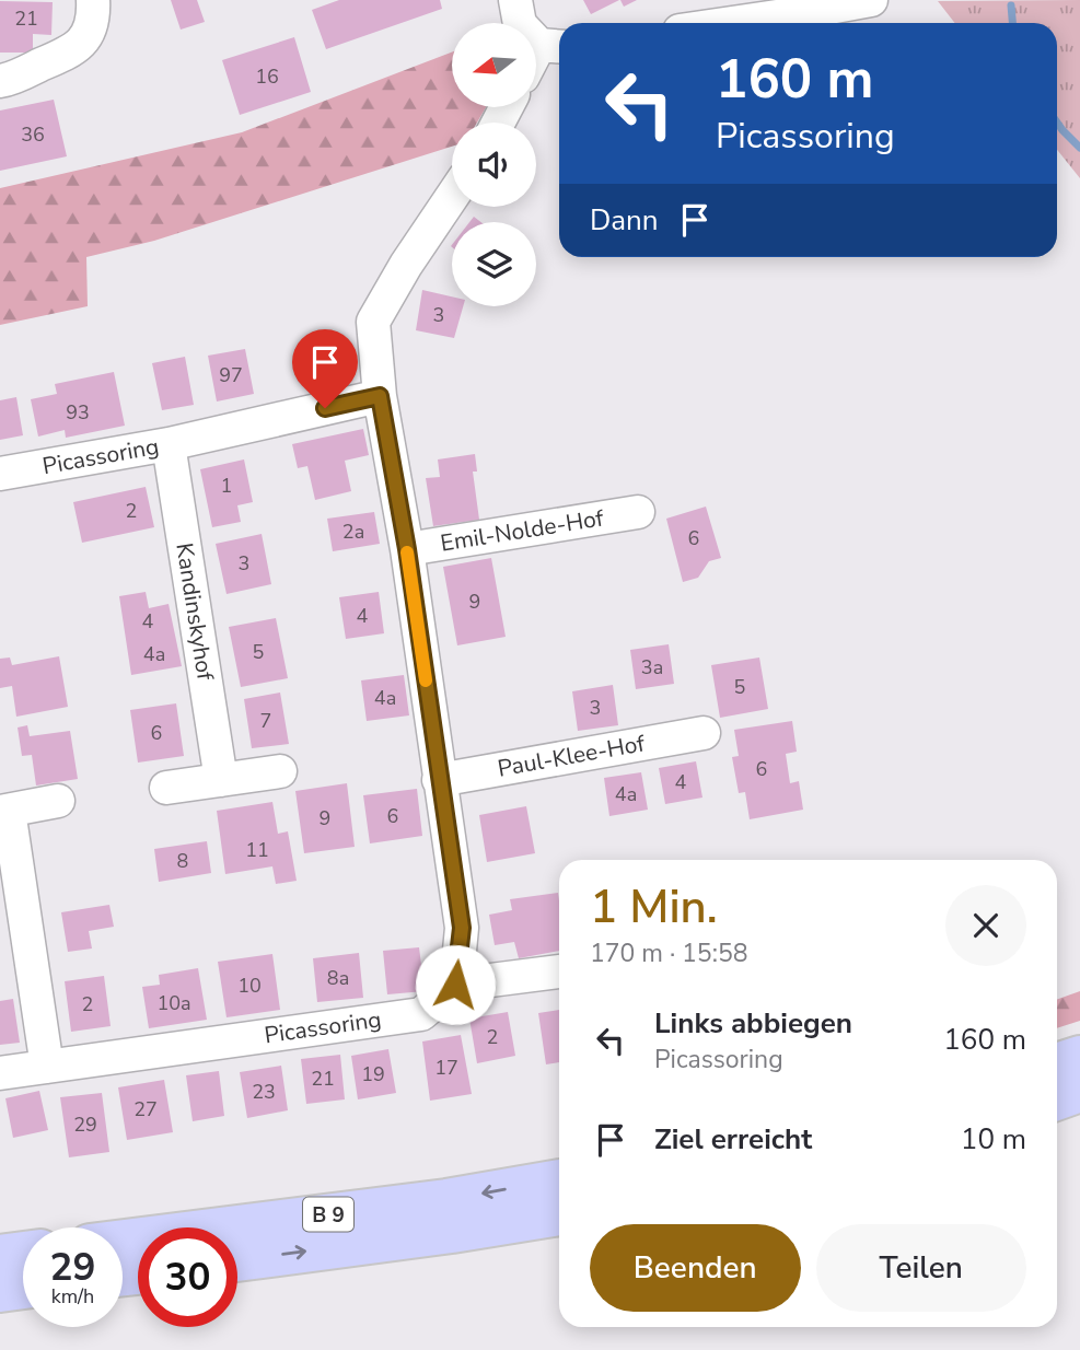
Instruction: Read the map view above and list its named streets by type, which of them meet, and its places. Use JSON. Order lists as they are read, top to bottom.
{
  "streets": {
    "highway": ["B 9"],
    "street": [
      "Picassoring",
      "Emil-Nolde-Hof",
      "Kandinskyhof",
      "Paul-Klee-Hof"
    ]
  },
  "crossings": [
    ["Picassoring", "Kandinskyhof"]
  ],
  "house_numbers": [
    "21",
    "16",
    "36",
    "3",
    "97",
    "93",
    "1",
    "2",
    "2a",
    "6",
    "3",
    "9",
    "4",
    "4",
    "5",
    "4a",
    "3a",
    "5",
    "4a",
    "3",
    "7",
    "6",
    "6",
    "4",
    "4a",
    "6",
    "9",
    "11",
    "8",
    "8a",
    "10",
    "10a",
    "2",
    "2",
    "17",
    "19",
    "21",
    "23",
    "27",
    "29"
  ],
  "north": "left",
  "page": {
    "turn": ["160 m", "Picassoring"],
    "then": "Dann",
    "heading": ["1 Min.", "170 m · 15:58"],
    "list": [
      {
        "name": "Links abbiegen",
        "note": "Picassoring",
        "value": "160 m"
      },
      {
        "name": "Ziel erreicht",
        "value": "10 m"
      }
    ],
    "buttons": ["Beenden", "Teilen"],
    "speed": "29 km/h",
    "limit": "30"
  }
}
